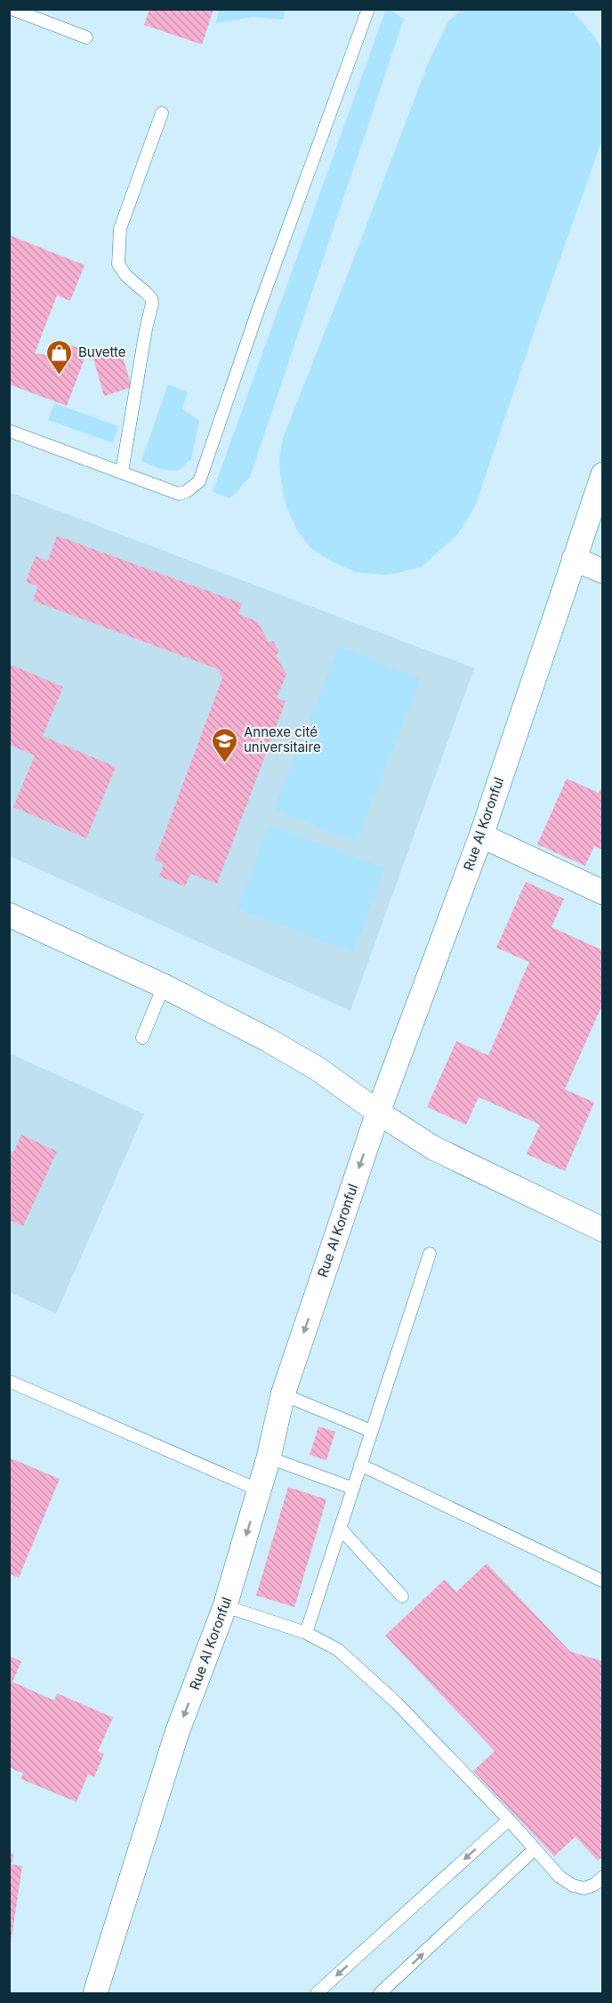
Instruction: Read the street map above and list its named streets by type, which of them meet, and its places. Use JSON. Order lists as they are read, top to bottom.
{
  "streets": {
    "street": ["Rue Al Koronful"]
  },
  "one_way": ["Rue Al Koronful"],
  "places": {
    "shop": ["Buvette"],
    "school or university": ["Annexe cité universitaire"]
  }
}
